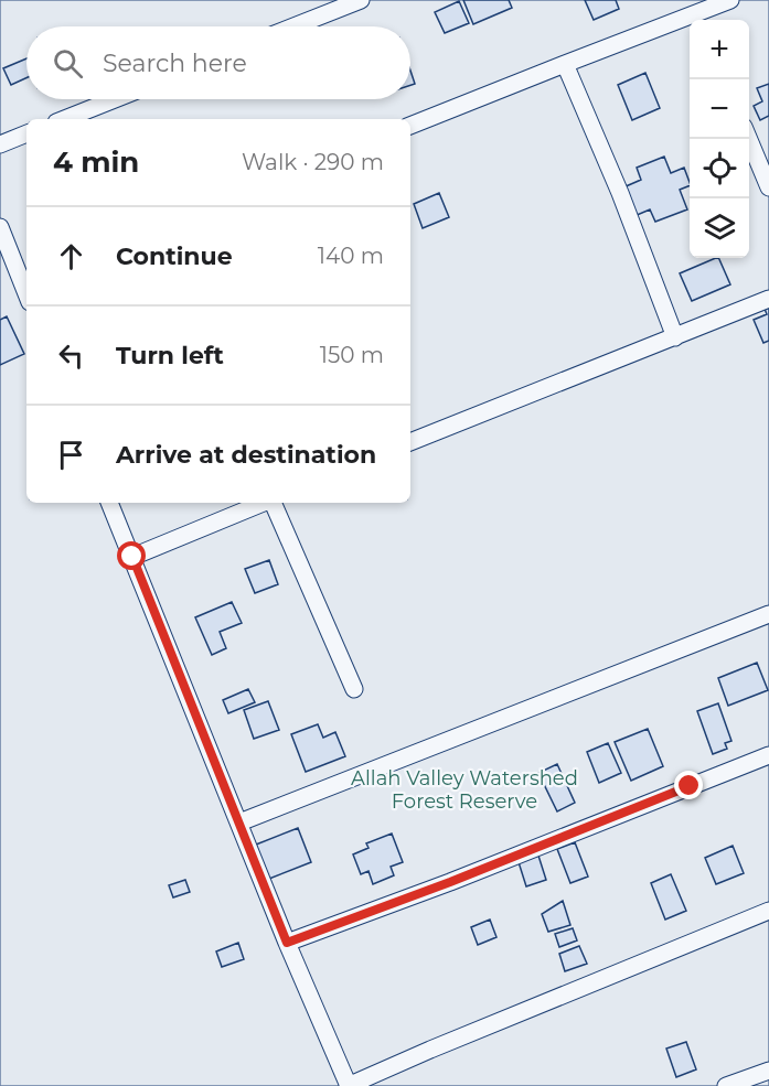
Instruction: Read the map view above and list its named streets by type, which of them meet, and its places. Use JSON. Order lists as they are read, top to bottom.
{
  "parks": ["Allah Valley Watershed Forest Reserve"],
  "page": {
    "map_buttons": ["+", "−"],
    "search": "Search here",
    "heading": ["4 min", "Walk · 290 m"],
    "list": [
      ["Continue", "140 m"],
      ["Turn left", "150 m"],
      "Arrive at destination"
    ]
  }
}
